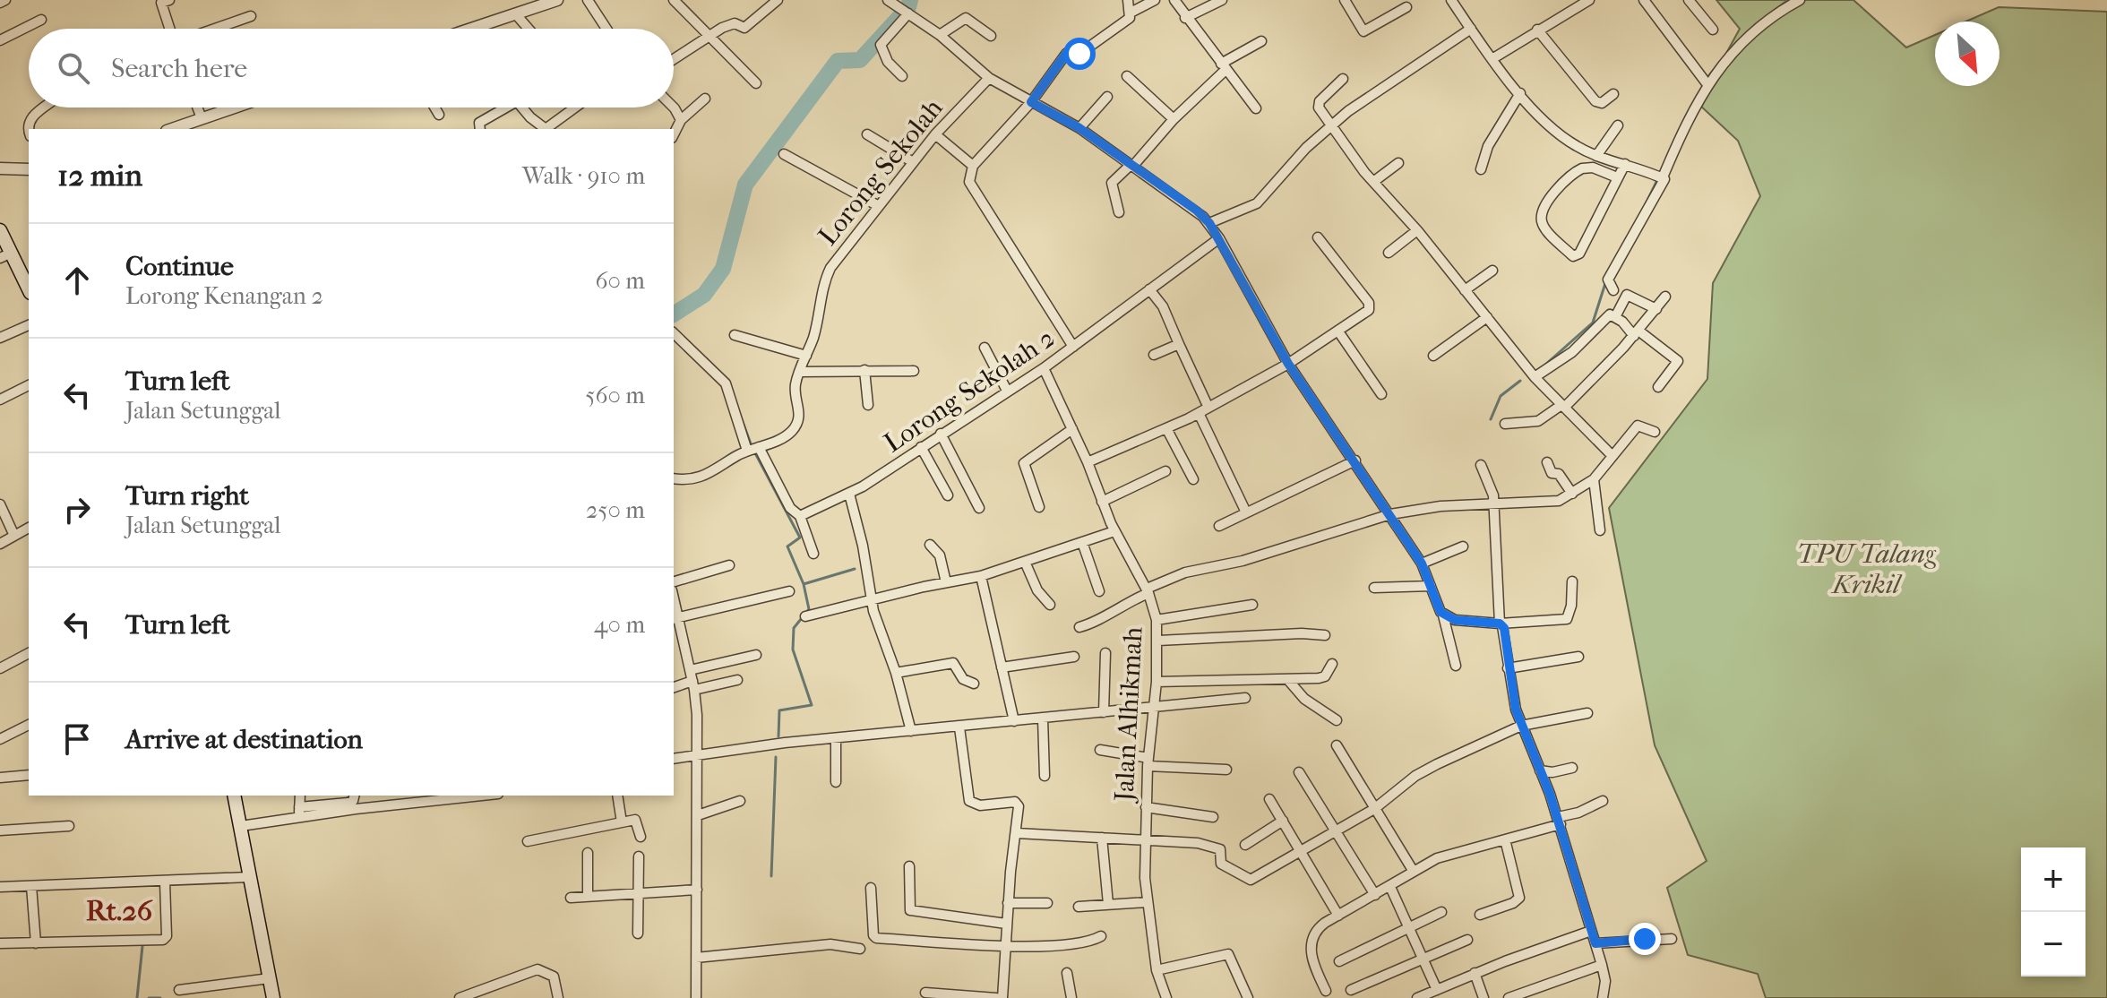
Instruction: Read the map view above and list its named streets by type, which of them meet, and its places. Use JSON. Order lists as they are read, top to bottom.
{
  "streets": {
    "street": ["Lorong Sekolah", "Lorong Sekolah 2", "Jalan Alhikmah"]
  },
  "crossings": [
    ["Lorong Sekolah 2", "Jalan Alhikmah"]
  ],
  "districts": ["Rt.26"],
  "parks": ["TPU Talang Krikil"],
  "north": "bottom right",
  "page": {
    "search": "Search here",
    "heading": ["12 min", "Walk · 910 m"],
    "list": [
      ["Continue", "Lorong Kenangan 2", "60 m"],
      ["Turn left", "Jalan Setunggal", "560 m"],
      ["Turn right", "Jalan Setunggal", "250 m"],
      ["Turn left", "40 m"],
      "Arrive at destination"
    ],
    "map_buttons": ["+", "−"]
  }
}
